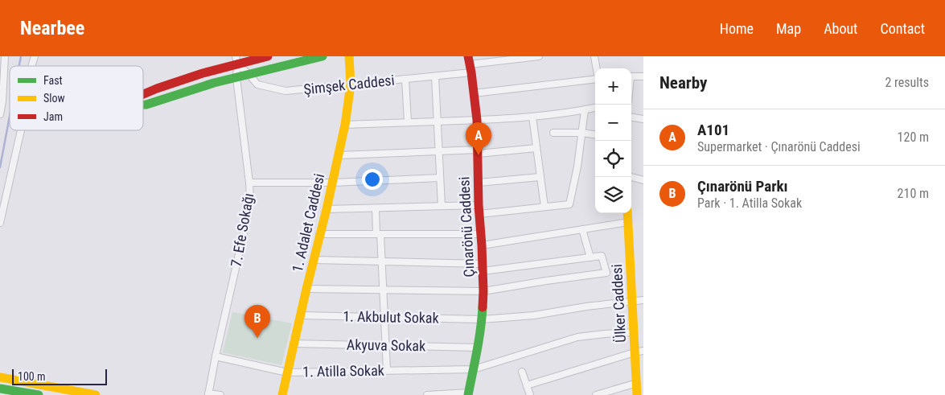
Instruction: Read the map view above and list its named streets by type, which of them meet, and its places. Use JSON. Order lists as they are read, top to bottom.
{
  "streets": {
    "street": [
      "Şimşek Caddesi",
      "1. Adalet Caddesi",
      "Çınarönü Caddesi",
      "7. Efe Sokağı",
      "Ülker Caddesi",
      "1. Akbulut Sokak",
      "Akyuva Sokak",
      "1. Atilla Sokak"
    ]
  },
  "crossings": [
    ["Şimşek Caddesi", "1. Adalet Caddesi"],
    ["Şimşek Caddesi", "Çınarönü Caddesi"],
    ["Şimşek Caddesi", "7. Efe Sokağı"],
    ["1. Adalet Caddesi", "1. Akbulut Sokak"],
    ["1. Adalet Caddesi", "Akyuva Sokak"],
    ["1. Adalet Caddesi", "1. Atilla Sokak"],
    ["Çınarönü Caddesi", "1. Akbulut Sokak"],
    ["Çınarönü Caddesi", "Akyuva Sokak"],
    ["Çınarönü Caddesi", "1. Atilla Sokak"],
    ["7. Efe Sokağı", "1. Atilla Sokak"],
    ["Ülker Caddesi", "1. Akbulut Sokak"],
    ["Ülker Caddesi", "1. Atilla Sokak"]
  ],
  "legend": ["Fast", "Slow", "Jam"],
  "scale_bar": "100 m",
  "page": {
    "header": "Nearbee",
    "nav": [
      "Home",
      "Map",
      "About",
      "Contact"
    ],
    "heading": ["Nearby", "2 results"],
    "map_buttons": ["+", "−"],
    "list": [
      {
        "mark": "A",
        "name": "A101",
        "note": "Supermarket · Çınarönü Caddesi",
        "value": "120 m"
      },
      {
        "mark": "B",
        "name": "Çınarönü Parkı",
        "note": "Park · 1. Atilla Sokak",
        "value": "210 m"
      }
    ],
    "pins": ["A", "B"],
    "scale": "100 m"
  }
}
